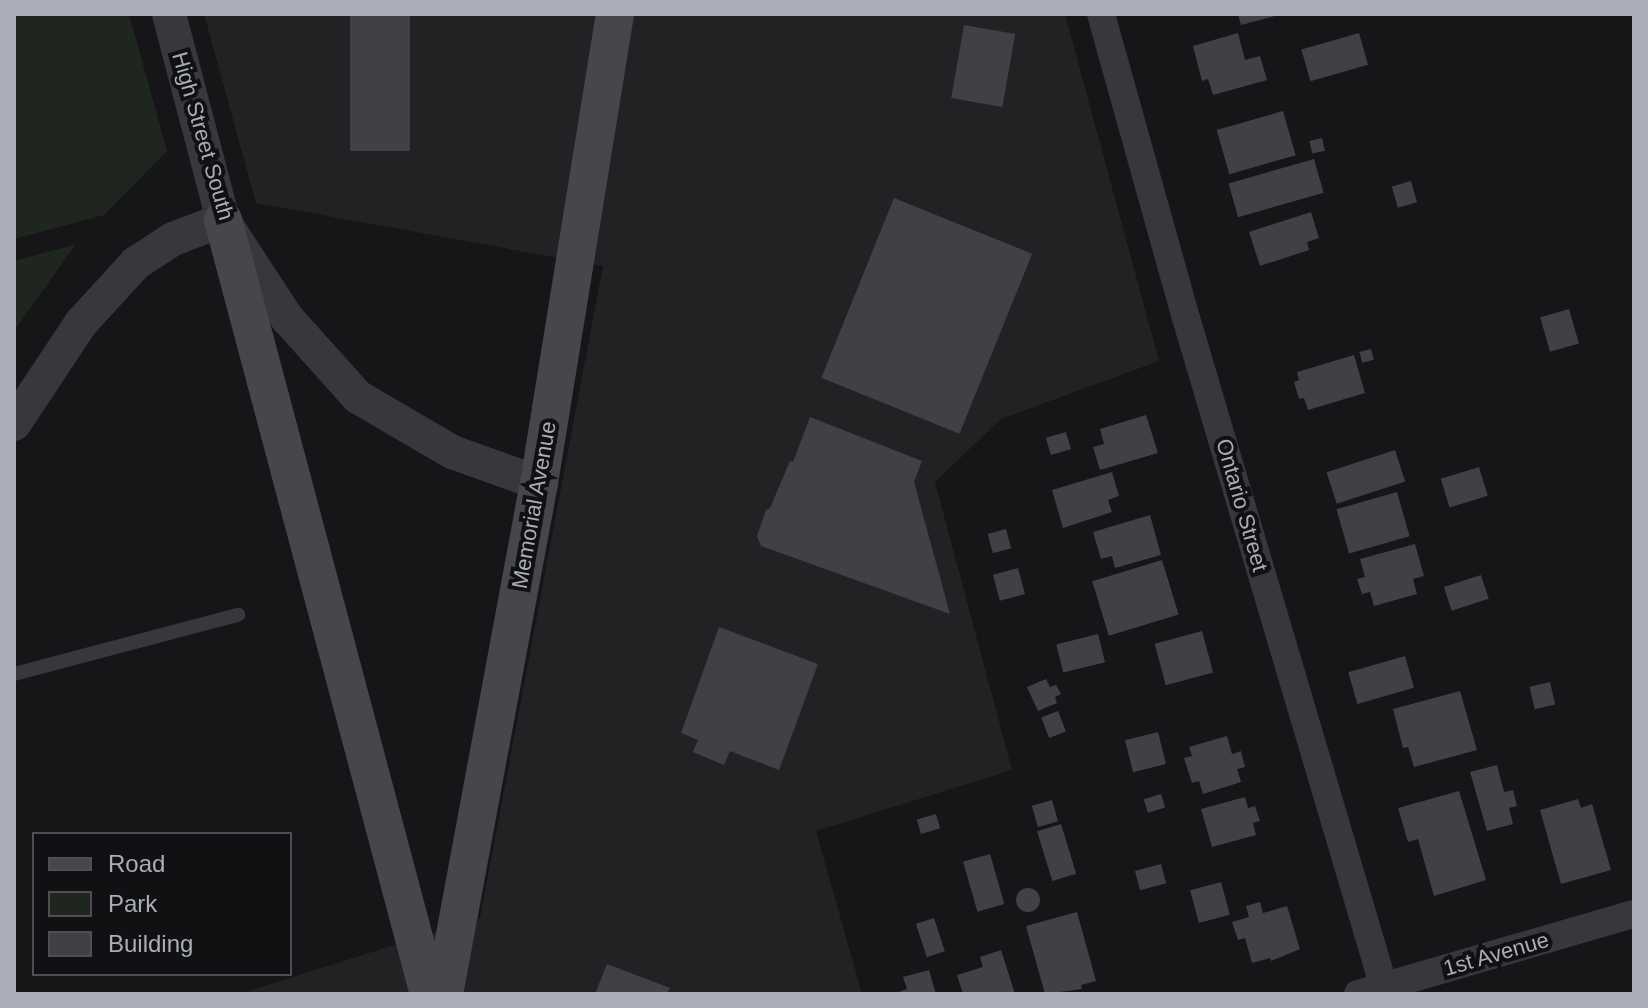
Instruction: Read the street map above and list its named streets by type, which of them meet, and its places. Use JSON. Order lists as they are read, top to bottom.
{
  "streets": {
    "main road": ["Memorial Avenue"],
    "street": ["High Street South", "Ontario Street", "1st Avenue"]
  },
  "crossings": [
    ["High Street South", "Memorial Avenue"],
    ["Ontario Street", "1st Avenue"]
  ],
  "legend": ["Road", "Park", "Building"]
}
